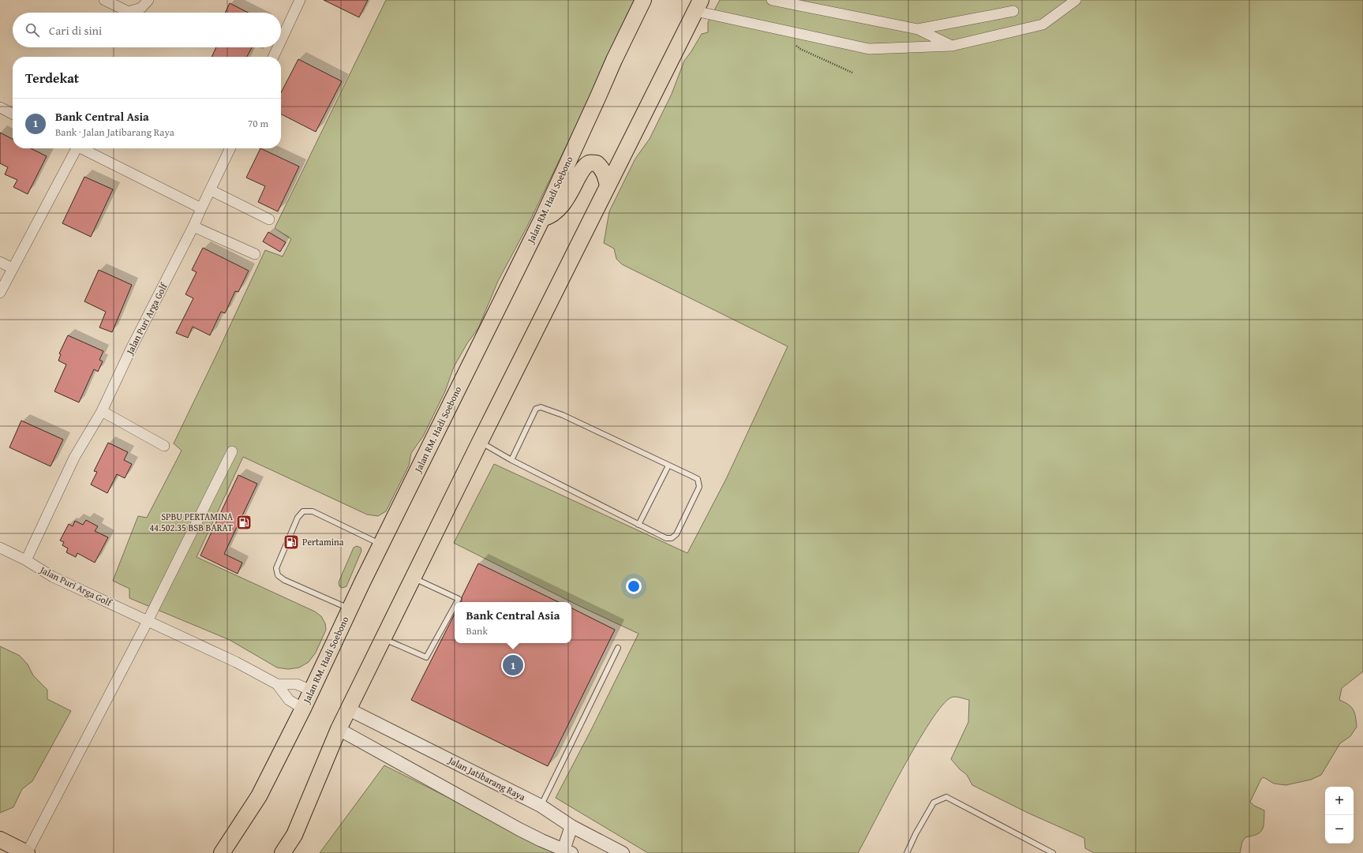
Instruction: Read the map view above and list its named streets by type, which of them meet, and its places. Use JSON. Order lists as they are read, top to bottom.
{
  "streets": {
    "main road": ["Jalan RM. Hadi Soebono"],
    "street": ["Jalan Puri Arga Golf", "Jalan Jatibarang Raya"]
  },
  "crossings": [
    ["Jalan RM. Hadi Soebono", "Jalan Puri Arga Golf"]
  ],
  "places": {
    "fuel station": ["SPBU PERTAMINA 44.502.35 BSB BARAT", "Pertamina"]
  },
  "page": {
    "search": "Cari di sini",
    "heading": "Terdekat",
    "list": [
      {
        "mark": "1",
        "name": "Bank Central Asia",
        "note": "Bank · Jalan Jatibarang Raya",
        "value": "70 m"
      }
    ],
    "popup": ["Bank Central Asia", "Bank"],
    "pins": "1",
    "map_buttons": ["+", "−"]
  }
}
